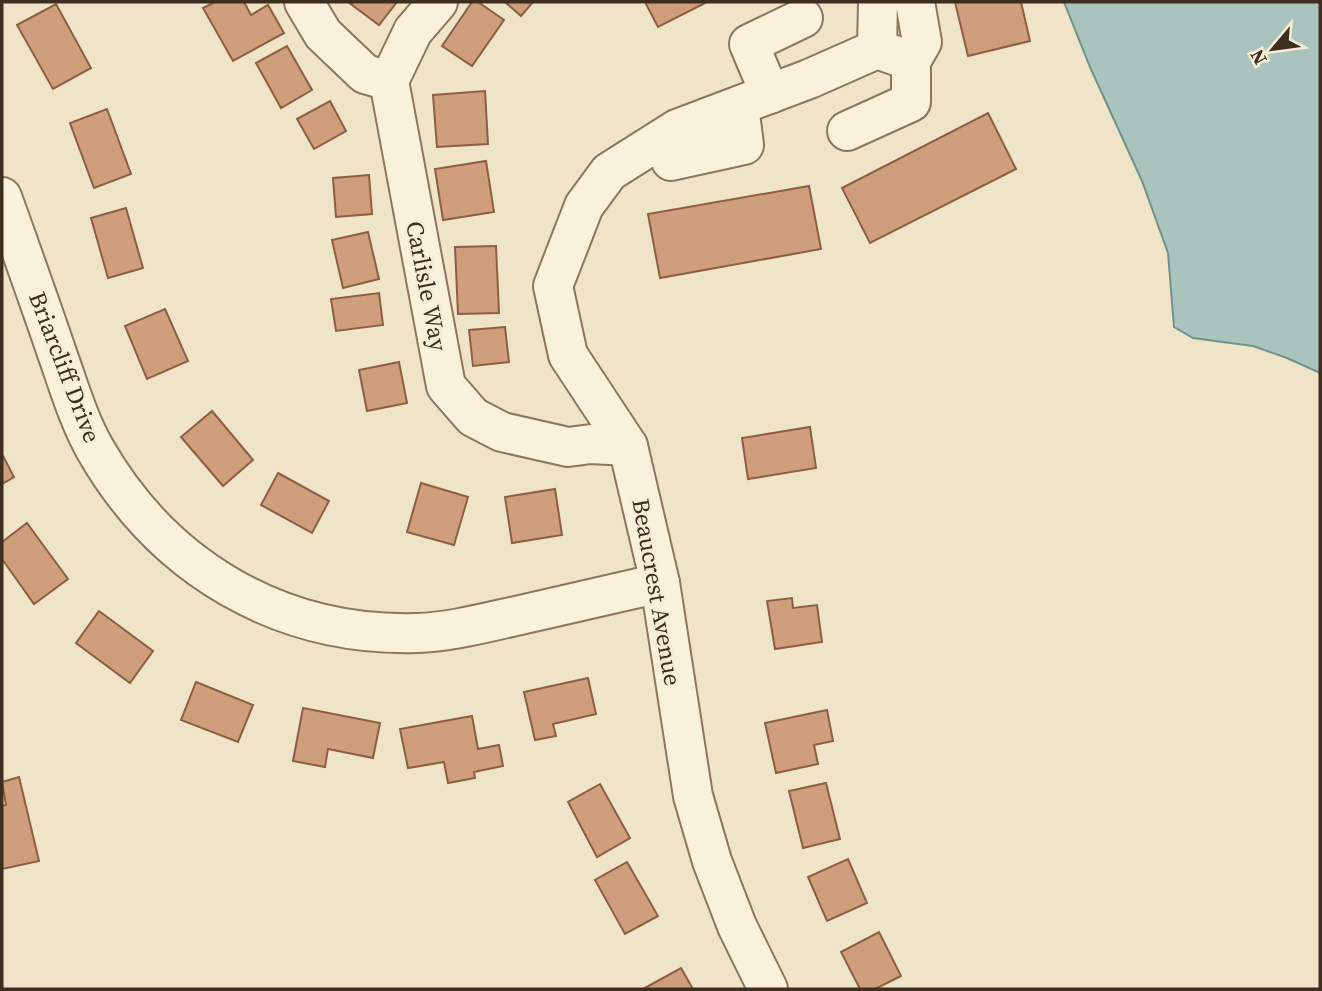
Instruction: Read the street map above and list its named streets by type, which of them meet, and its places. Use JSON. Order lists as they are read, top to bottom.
{
  "streets": {
    "street": ["Carlisle Way", "Briarcliff Drive", "Beaucrest Avenue"]
  },
  "crossings": [
    ["Carlisle Way", "Beaucrest Avenue"],
    ["Briarcliff Drive", "Beaucrest Avenue"]
  ],
  "north": "bottom left"
}
